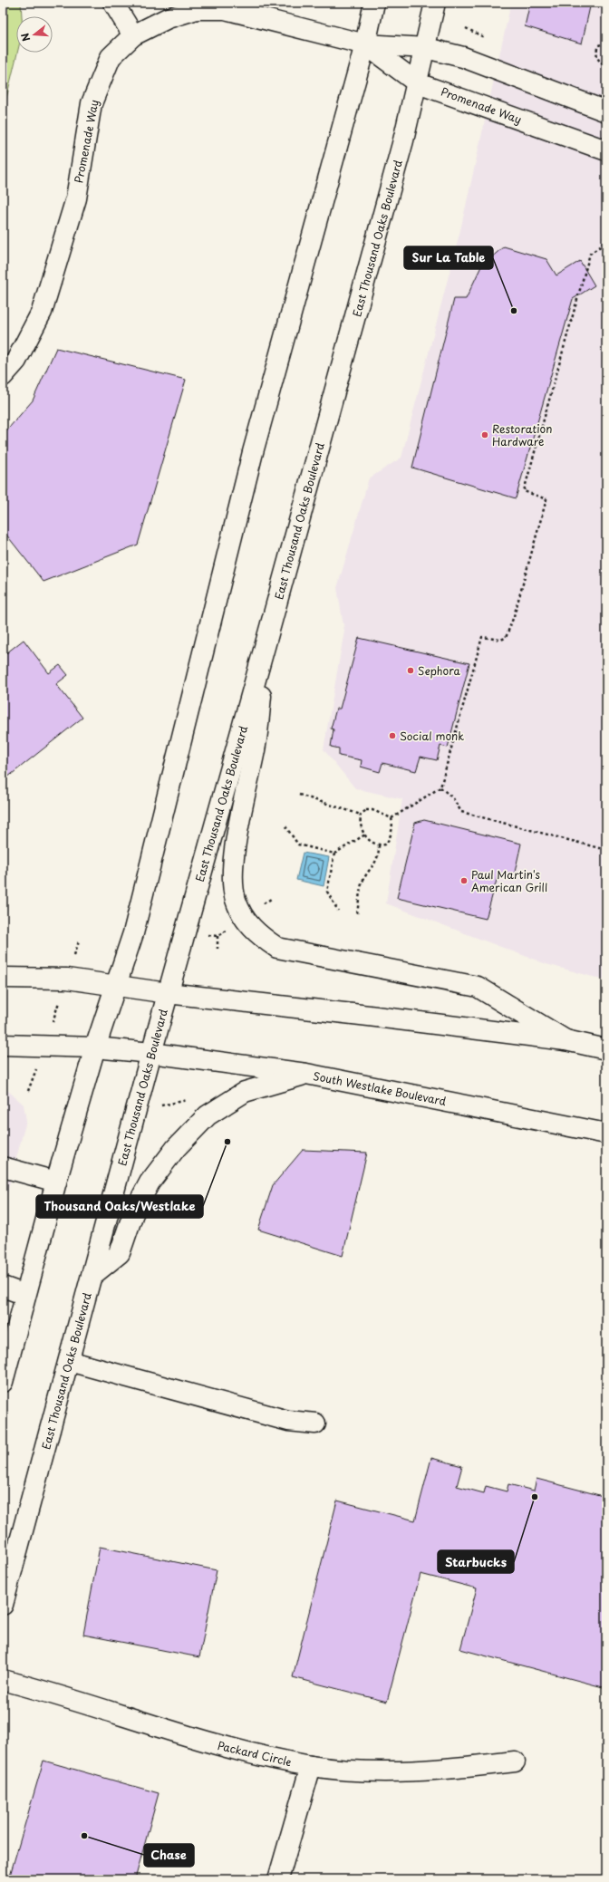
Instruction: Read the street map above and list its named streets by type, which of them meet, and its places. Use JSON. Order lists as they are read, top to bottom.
{
  "streets": {
    "main road": [
      "Promenade Way",
      "East Thousand Oaks Boulevard",
      "South Westlake Boulevard",
      "Packard Circle"
    ]
  },
  "crossings": [
    ["Promenade Way", "East Thousand Oaks Boulevard"],
    ["East Thousand Oaks Boulevard", "South Westlake Boulevard"]
  ],
  "places": [
    "Sur La Table",
    "Restoration Hardware",
    "Sephora",
    "Social monk",
    "Paul Martin's American Grill",
    "Thousand Oaks/Westlake",
    "Starbucks",
    "Chase"
  ],
  "north": "left"
}
